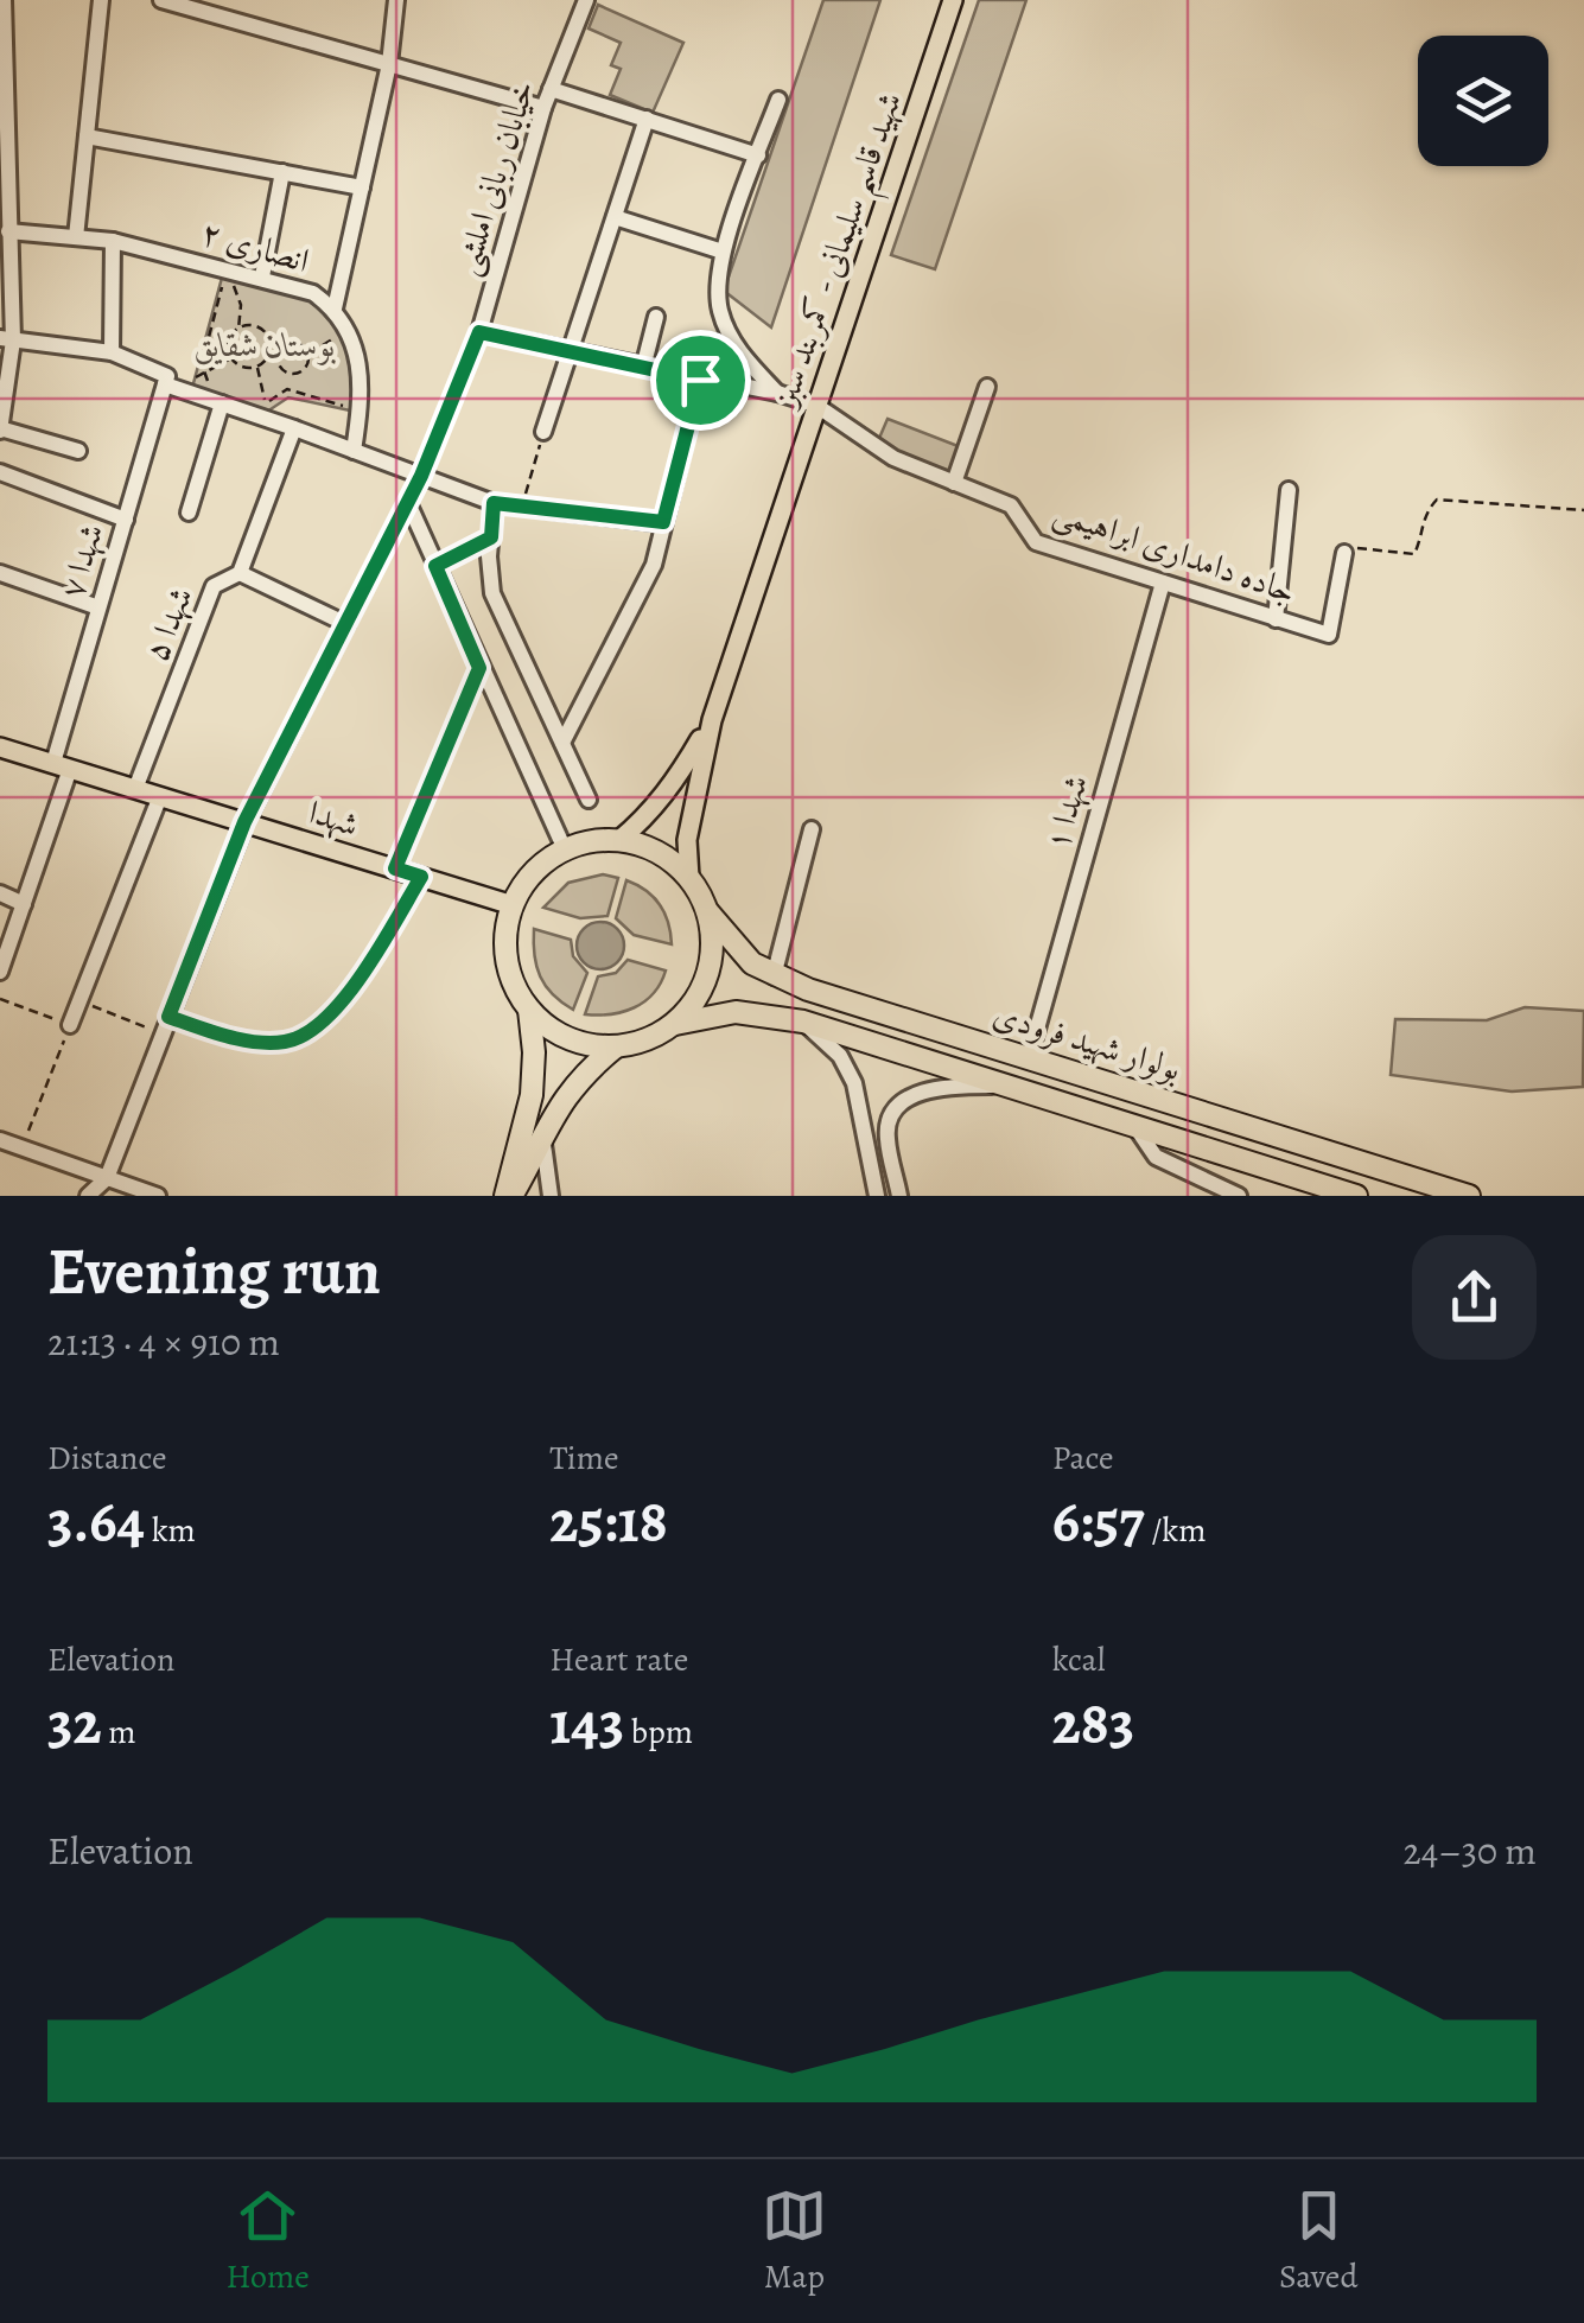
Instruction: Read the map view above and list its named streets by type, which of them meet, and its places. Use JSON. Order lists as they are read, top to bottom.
{
  "streets": {
    "highway": ["بولوار شهید فرودی"],
    "main road": ["شهید قاسم سلیمانی - کمربند سبز", "شهدا"],
    "street": [
      "خیابان ربانی املشی",
      "انصاری ۲",
      "جاده دامداری ابراهیمی",
      "شهدا ۷",
      "شهدا ۵",
      "شهدا ۱"
    ]
  },
  "crossings": [
    ["خیابان ربانی املشی", "جاده دامداری ابراهیمی"],
    ["خیابان ربانی املشی", "شهدا"],
    ["شهید قاسم سلیمانی - کمربند سبز", "جاده دامداری ابراهیمی"],
    ["جاده دامداری ابراهیمی", "شهدا ۱"],
    ["شهدا ۷", "شهدا"],
    ["شهدا ۵", "شهدا"],
    ["شهدا ۱", "بولوار شهید فرودی"],
    ["شهدا", "بولوار شهید فرودی"]
  ],
  "parks": ["بوستان شقایق"],
  "page": {
    "heading": ["Evening run", "21:13 · 4 × 910 m"],
    "stats": [
      ["Distance", "3.64 km"],
      ["Time", "25:18"],
      ["Pace", "6:57 /km"],
      ["Elevation", "32 m"],
      ["Heart rate", "143 bpm"],
      ["kcal", "283"]
    ],
    "chart": ["Elevation", "24–30 m"],
    "tabs": ["Home", "Map", "Saved"]
  }
}
